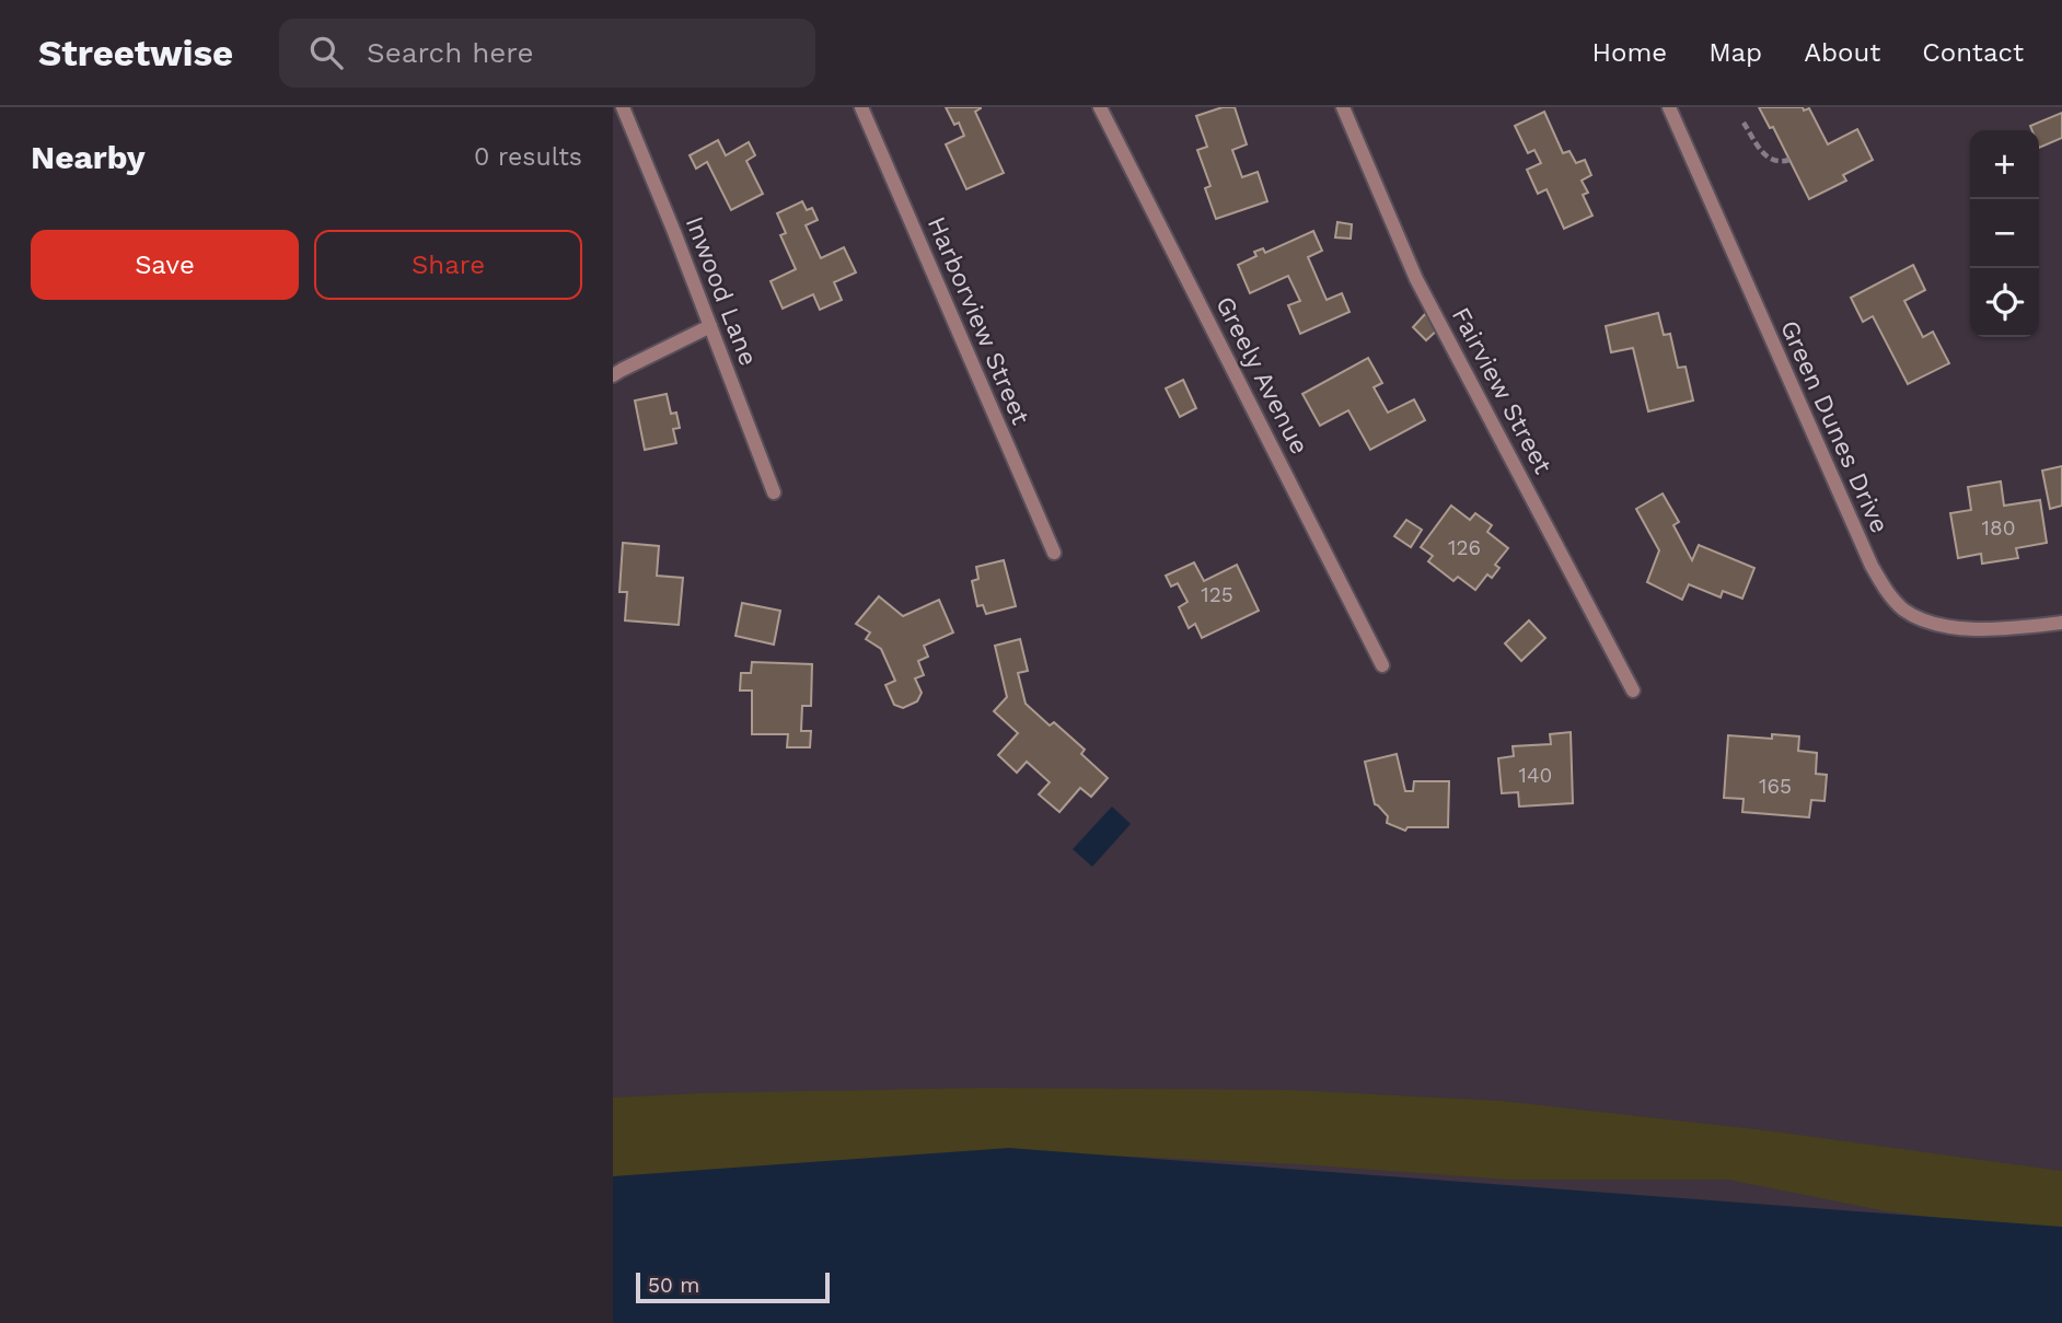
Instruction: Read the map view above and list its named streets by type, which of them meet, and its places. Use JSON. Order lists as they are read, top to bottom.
{
  "streets": {
    "street": [
      "Inwood Lane",
      "Harborview Street",
      "Greely Avenue",
      "Fairview Street",
      "Green Dunes Drive"
    ]
  },
  "house_numbers": [
    "180",
    "126",
    "125",
    "140",
    "165"
  ],
  "scale_bar": "50 m",
  "page": {
    "header": "Streetwise",
    "search": "Search here",
    "nav": [
      "Home",
      "Map",
      "About",
      "Contact"
    ],
    "heading": ["Nearby", "0 results"],
    "map_buttons": ["+", "−"],
    "buttons": ["Save", "Share"],
    "scale": "50 m"
  }
}
